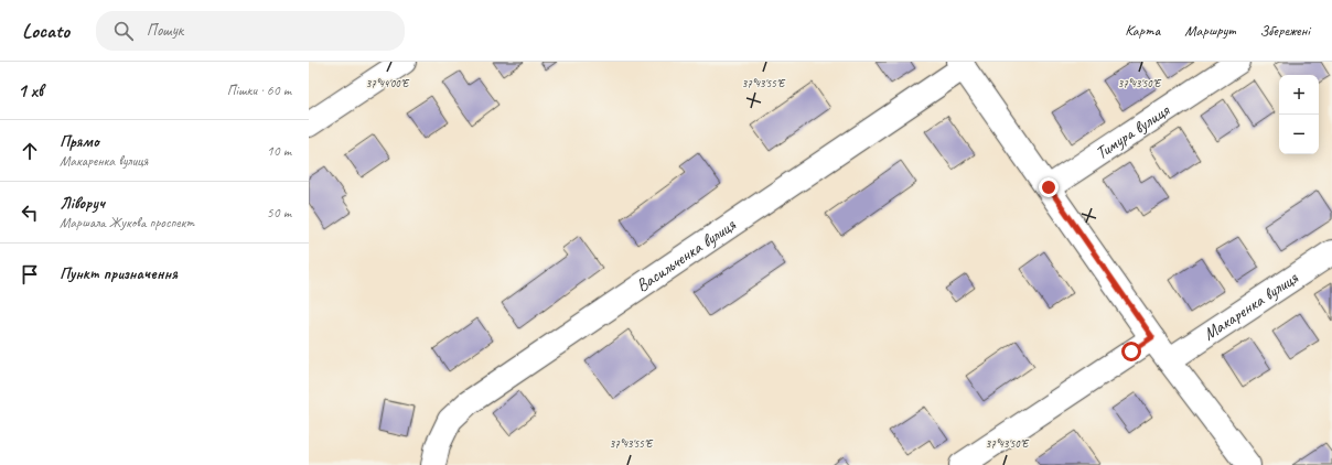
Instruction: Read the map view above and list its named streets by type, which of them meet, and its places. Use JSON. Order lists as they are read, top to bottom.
{
  "streets": {
    "street": ["Тимура вулиця", "Васильченка вулиця", "Макаренка вулиця"]
  },
  "page": {
    "header": "Locato",
    "search": "Пошук",
    "nav": ["Карта", "Маршрут", "Збережені"],
    "heading": ["1 хв", "Пішки · 60 m"],
    "map_buttons": ["+", "−"],
    "list": [
      ["Прямо", "Макаренка вулиця", "10 m"],
      ["Ліворуч", "Маршала Жукова проспект", "50 m"],
      "Пункт призначення"
    ]
  },
  "coordinates": ["37°44'00\"E", "37°43'50\"E", "37°43'55\"E"]
}
